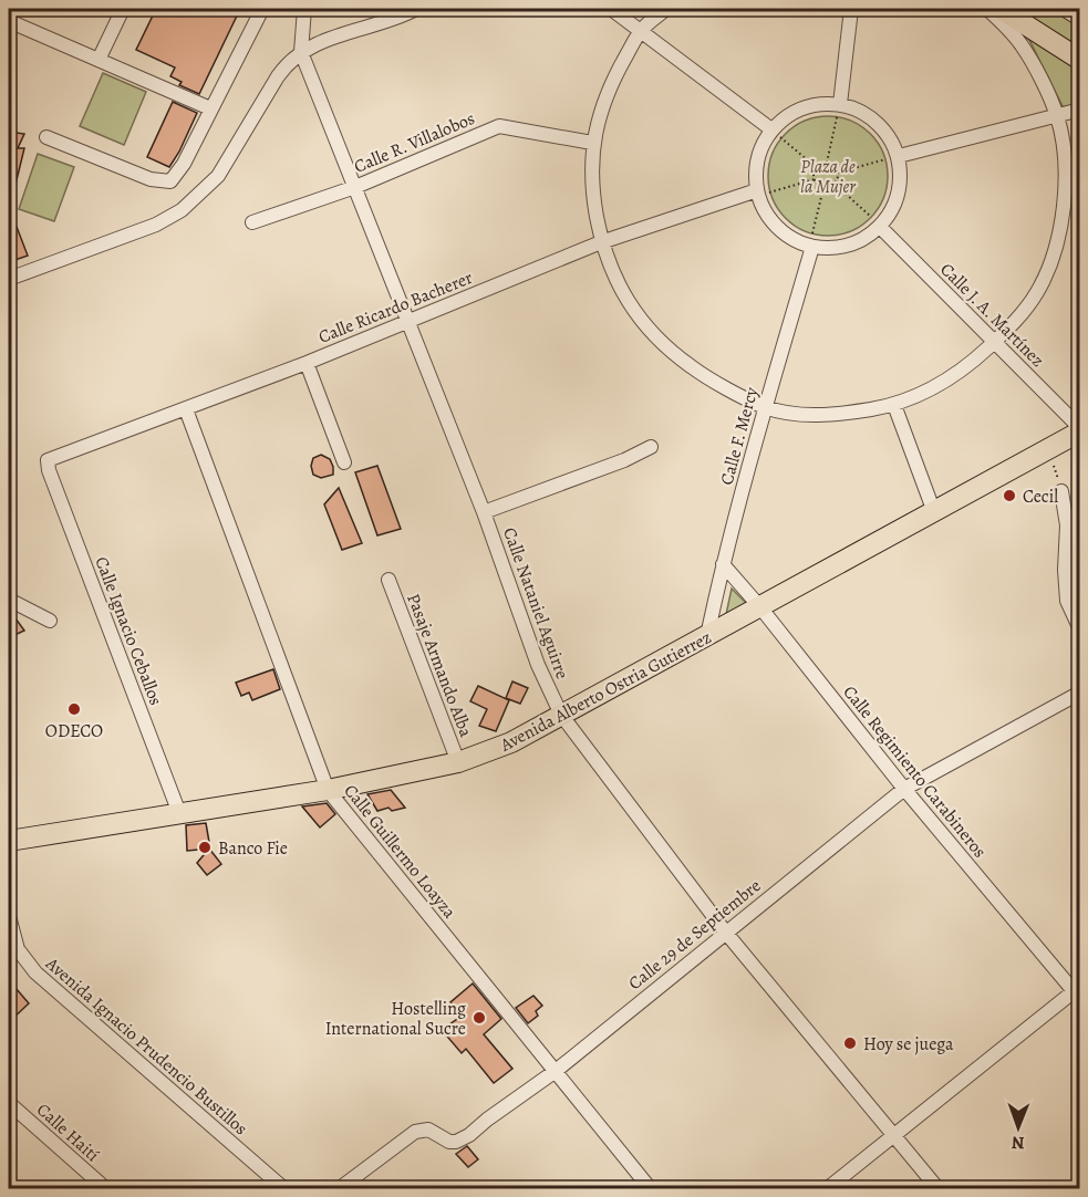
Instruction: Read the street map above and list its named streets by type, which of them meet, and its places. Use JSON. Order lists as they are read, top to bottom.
{
  "streets": {
    "highway": ["Avenida Alberto Ostria Gutierrez"],
    "street": [
      "Calle R. Villalobos",
      "Calle Ricardo Bacherer",
      "Calle J. A. Martínez",
      "Calle F. Mercy",
      "Calle Nataniel Aguirre",
      "Calle Ignacio Ceballos",
      "Pasaje Armando Alba",
      "Calle Regimiento Carabineros",
      "Calle Guillermo Loayza",
      "Calle 29 de Septiembre",
      "Avenida Ignacio Prudencio Bustillos",
      "Calle Haití"
    ]
  },
  "crossings": [
    ["Calle R. Villalobos", "Calle Nataniel Aguirre"],
    ["Calle Ricardo Bacherer", "Calle Nataniel Aguirre"],
    ["Calle Ricardo Bacherer", "Calle Ignacio Ceballos"],
    ["Calle Ricardo Bacherer", "Calle Guillermo Loayza"],
    ["Calle J. A. Martínez", "Avenida Alberto Ostria Gutierrez"],
    ["Calle F. Mercy", "Avenida Alberto Ostria Gutierrez"],
    ["Calle F. Mercy", "Calle Regimiento Carabineros"],
    ["Calle Nataniel Aguirre", "Avenida Alberto Ostria Gutierrez"],
    ["Calle Nataniel Aguirre", "Calle 29 de Septiembre"],
    ["Calle Ignacio Ceballos", "Avenida Alberto Ostria Gutierrez"],
    ["Pasaje Armando Alba", "Avenida Alberto Ostria Gutierrez"],
    ["Avenida Alberto Ostria Gutierrez", "Calle Regimiento Carabineros"],
    ["Avenida Alberto Ostria Gutierrez", "Calle Guillermo Loayza"],
    ["Calle Regimiento Carabineros", "Calle 29 de Septiembre"],
    ["Calle Guillermo Loayza", "Calle 29 de Septiembre"]
  ],
  "parks": ["Plaza de la Mujer"],
  "places": [
    "Cecil",
    "ODECO",
    "Banco Fie",
    "Hostelling International Sucre",
    "Hoy se juega"
  ],
  "north": "bottom"
}
